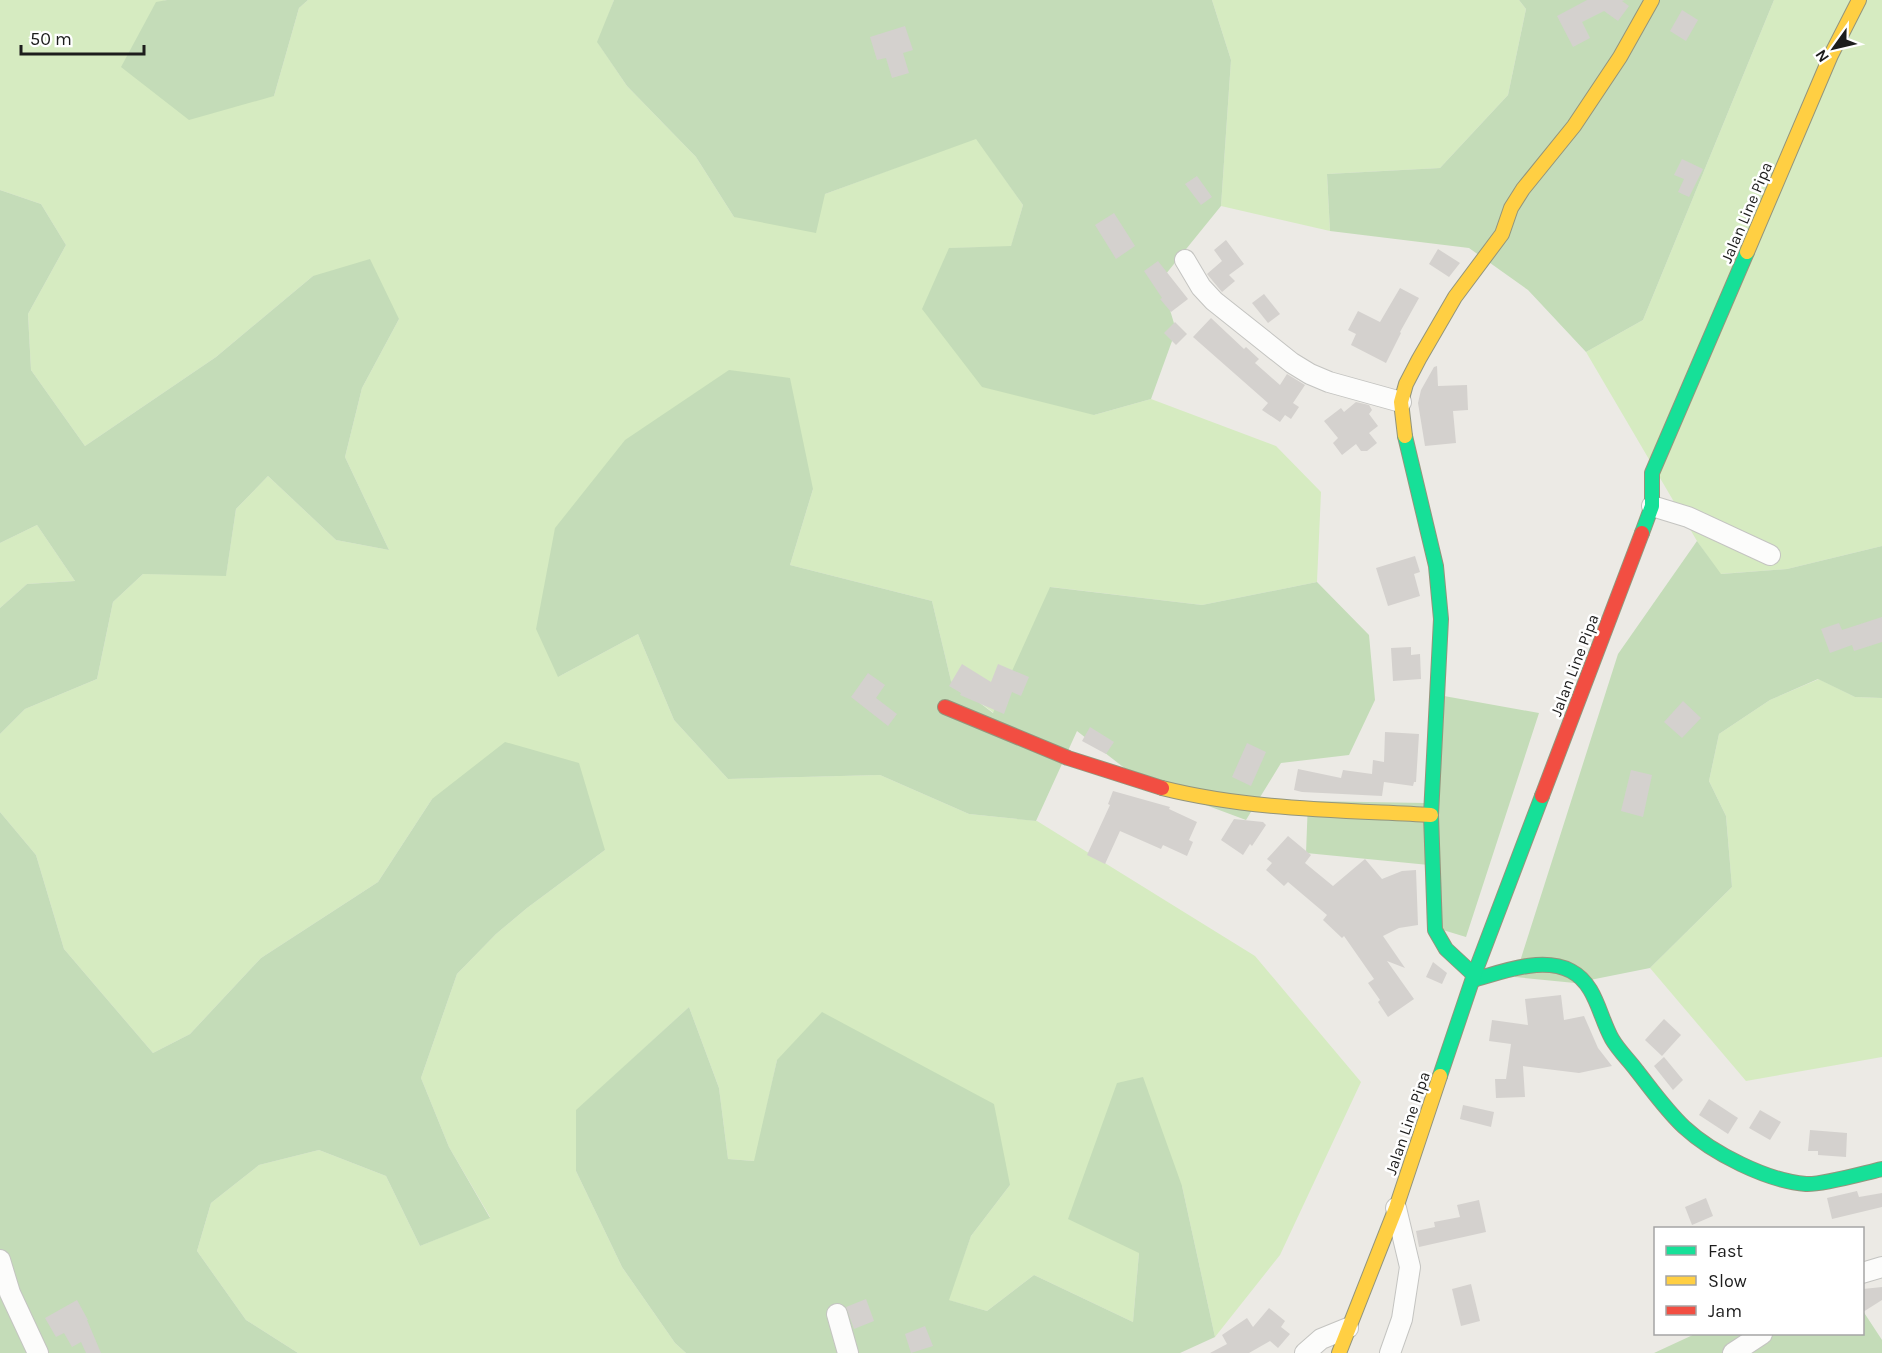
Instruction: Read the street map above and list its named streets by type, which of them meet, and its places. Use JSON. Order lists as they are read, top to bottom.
{
  "streets": {
    "street": ["Jalan Line Pipa"]
  },
  "legend": ["Fast", "Slow", "Jam"],
  "scale_bar": "50 m",
  "north": "bottom left"
}
